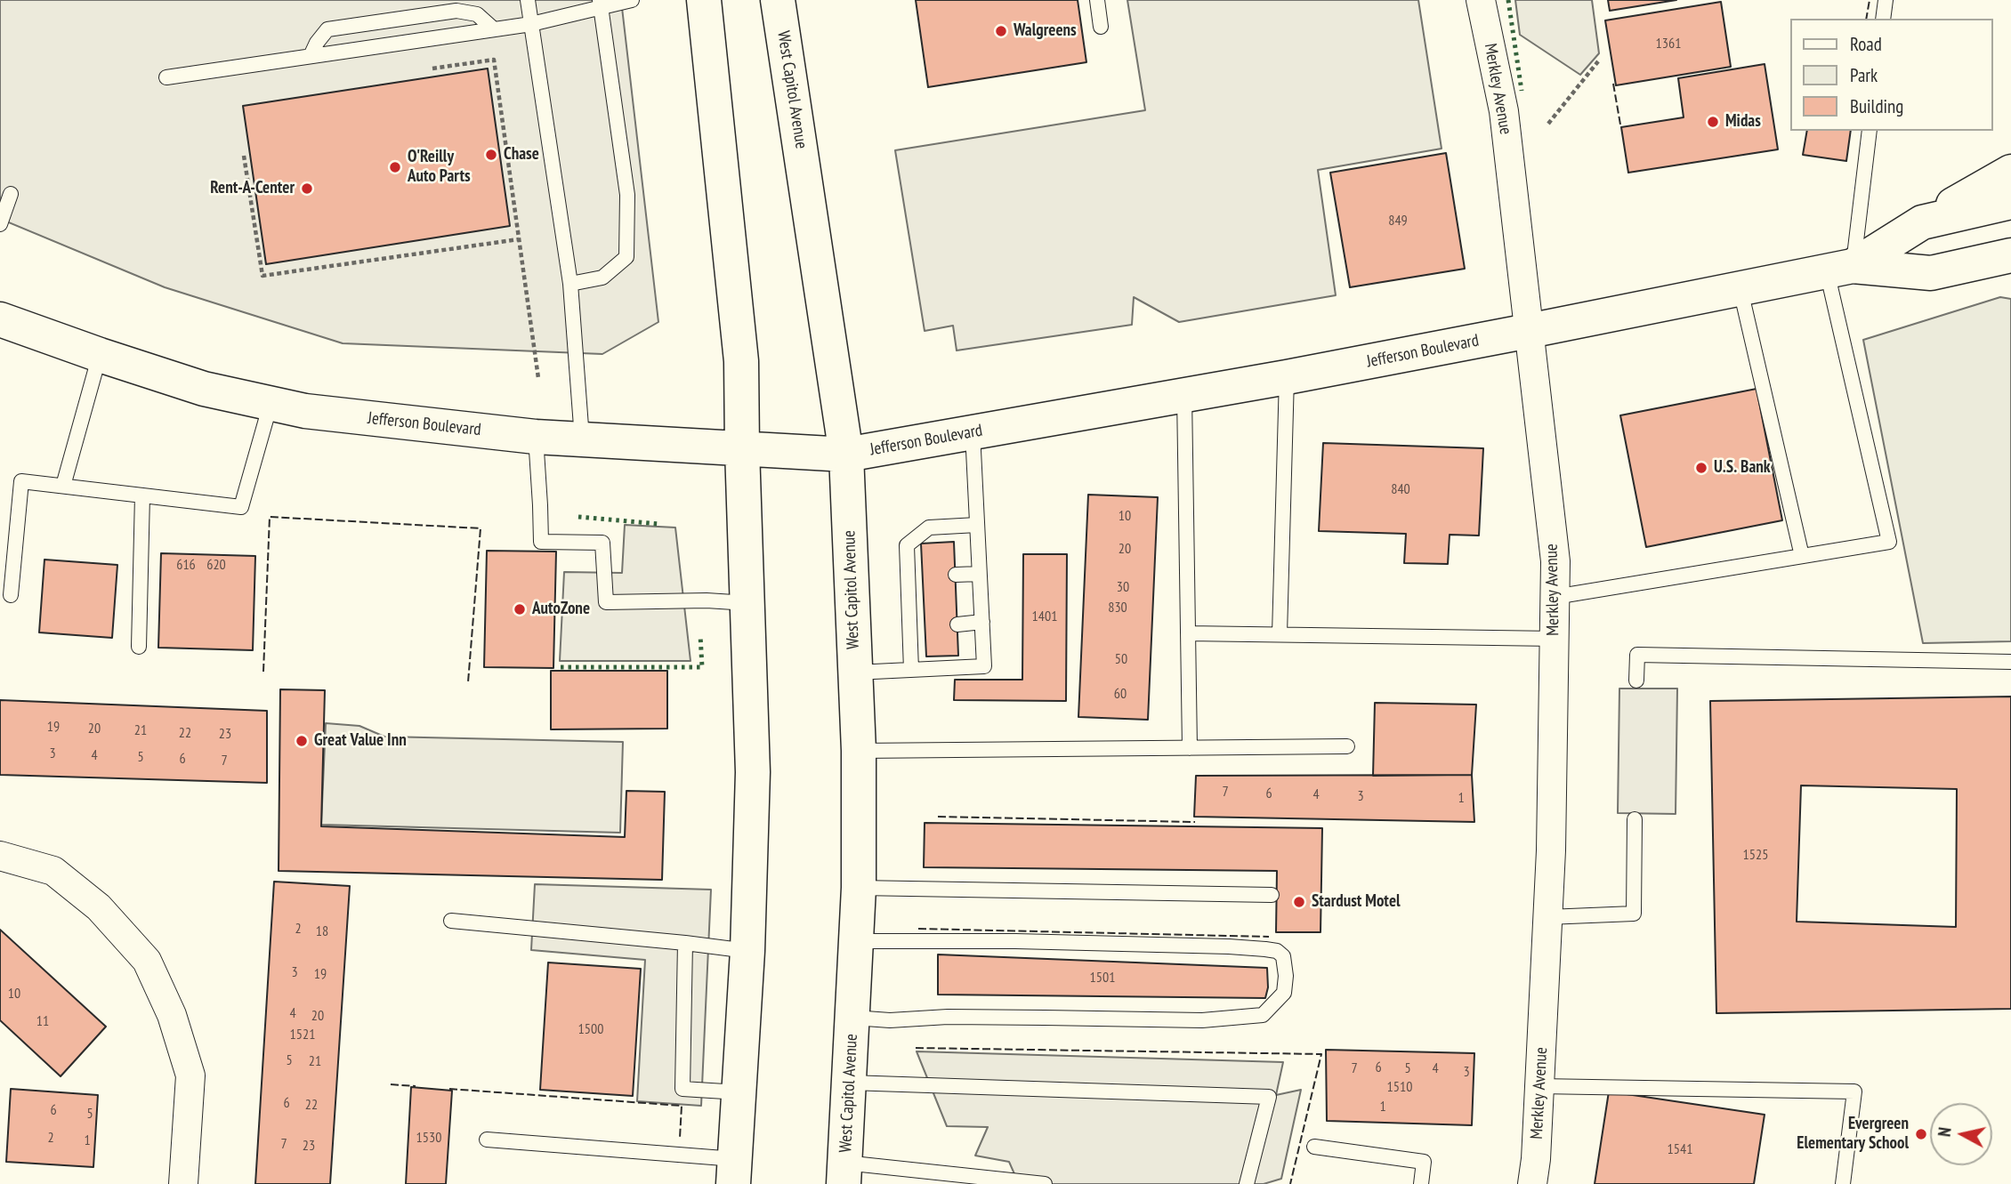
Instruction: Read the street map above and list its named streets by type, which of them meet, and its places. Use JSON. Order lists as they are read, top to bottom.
{
  "streets": {
    "main road": ["West Capitol Avenue", "Jefferson Boulevard"],
    "street": ["Merkley Avenue"]
  },
  "crossings": [
    ["Merkley Avenue", "Jefferson Boulevard"],
    ["West Capitol Avenue", "Jefferson Boulevard"]
  ],
  "places": [
    "Walgreens",
    "Midas",
    "Chase",
    "O'Reilly Auto Parts",
    "Rent-A-Center",
    "U.S. Bank",
    "AutoZone",
    "Great Value Inn",
    "Stardust Motel",
    "Evergreen Elementary School"
  ],
  "house_numbers": [
    "1361",
    "849",
    "840",
    "10",
    "20",
    "616",
    "620",
    "30",
    "830",
    "1401",
    "50",
    "60",
    "19",
    "20",
    "21",
    "22",
    "23",
    "3",
    "4",
    "5",
    "6",
    "7",
    "7",
    "6",
    "4",
    "3",
    "1",
    "1525",
    "2",
    "18",
    "3",
    "19",
    "1501",
    "10",
    "4",
    "20",
    "11",
    "1500",
    "1521",
    "5",
    "21",
    "6",
    "7",
    "5",
    "4",
    "3",
    "1510",
    "6",
    "22",
    "1",
    "6",
    "5",
    "2",
    "1530",
    "1",
    "7",
    "23",
    "1541"
  ],
  "legend": ["Road", "Park", "Building"],
  "north": "left"
}
